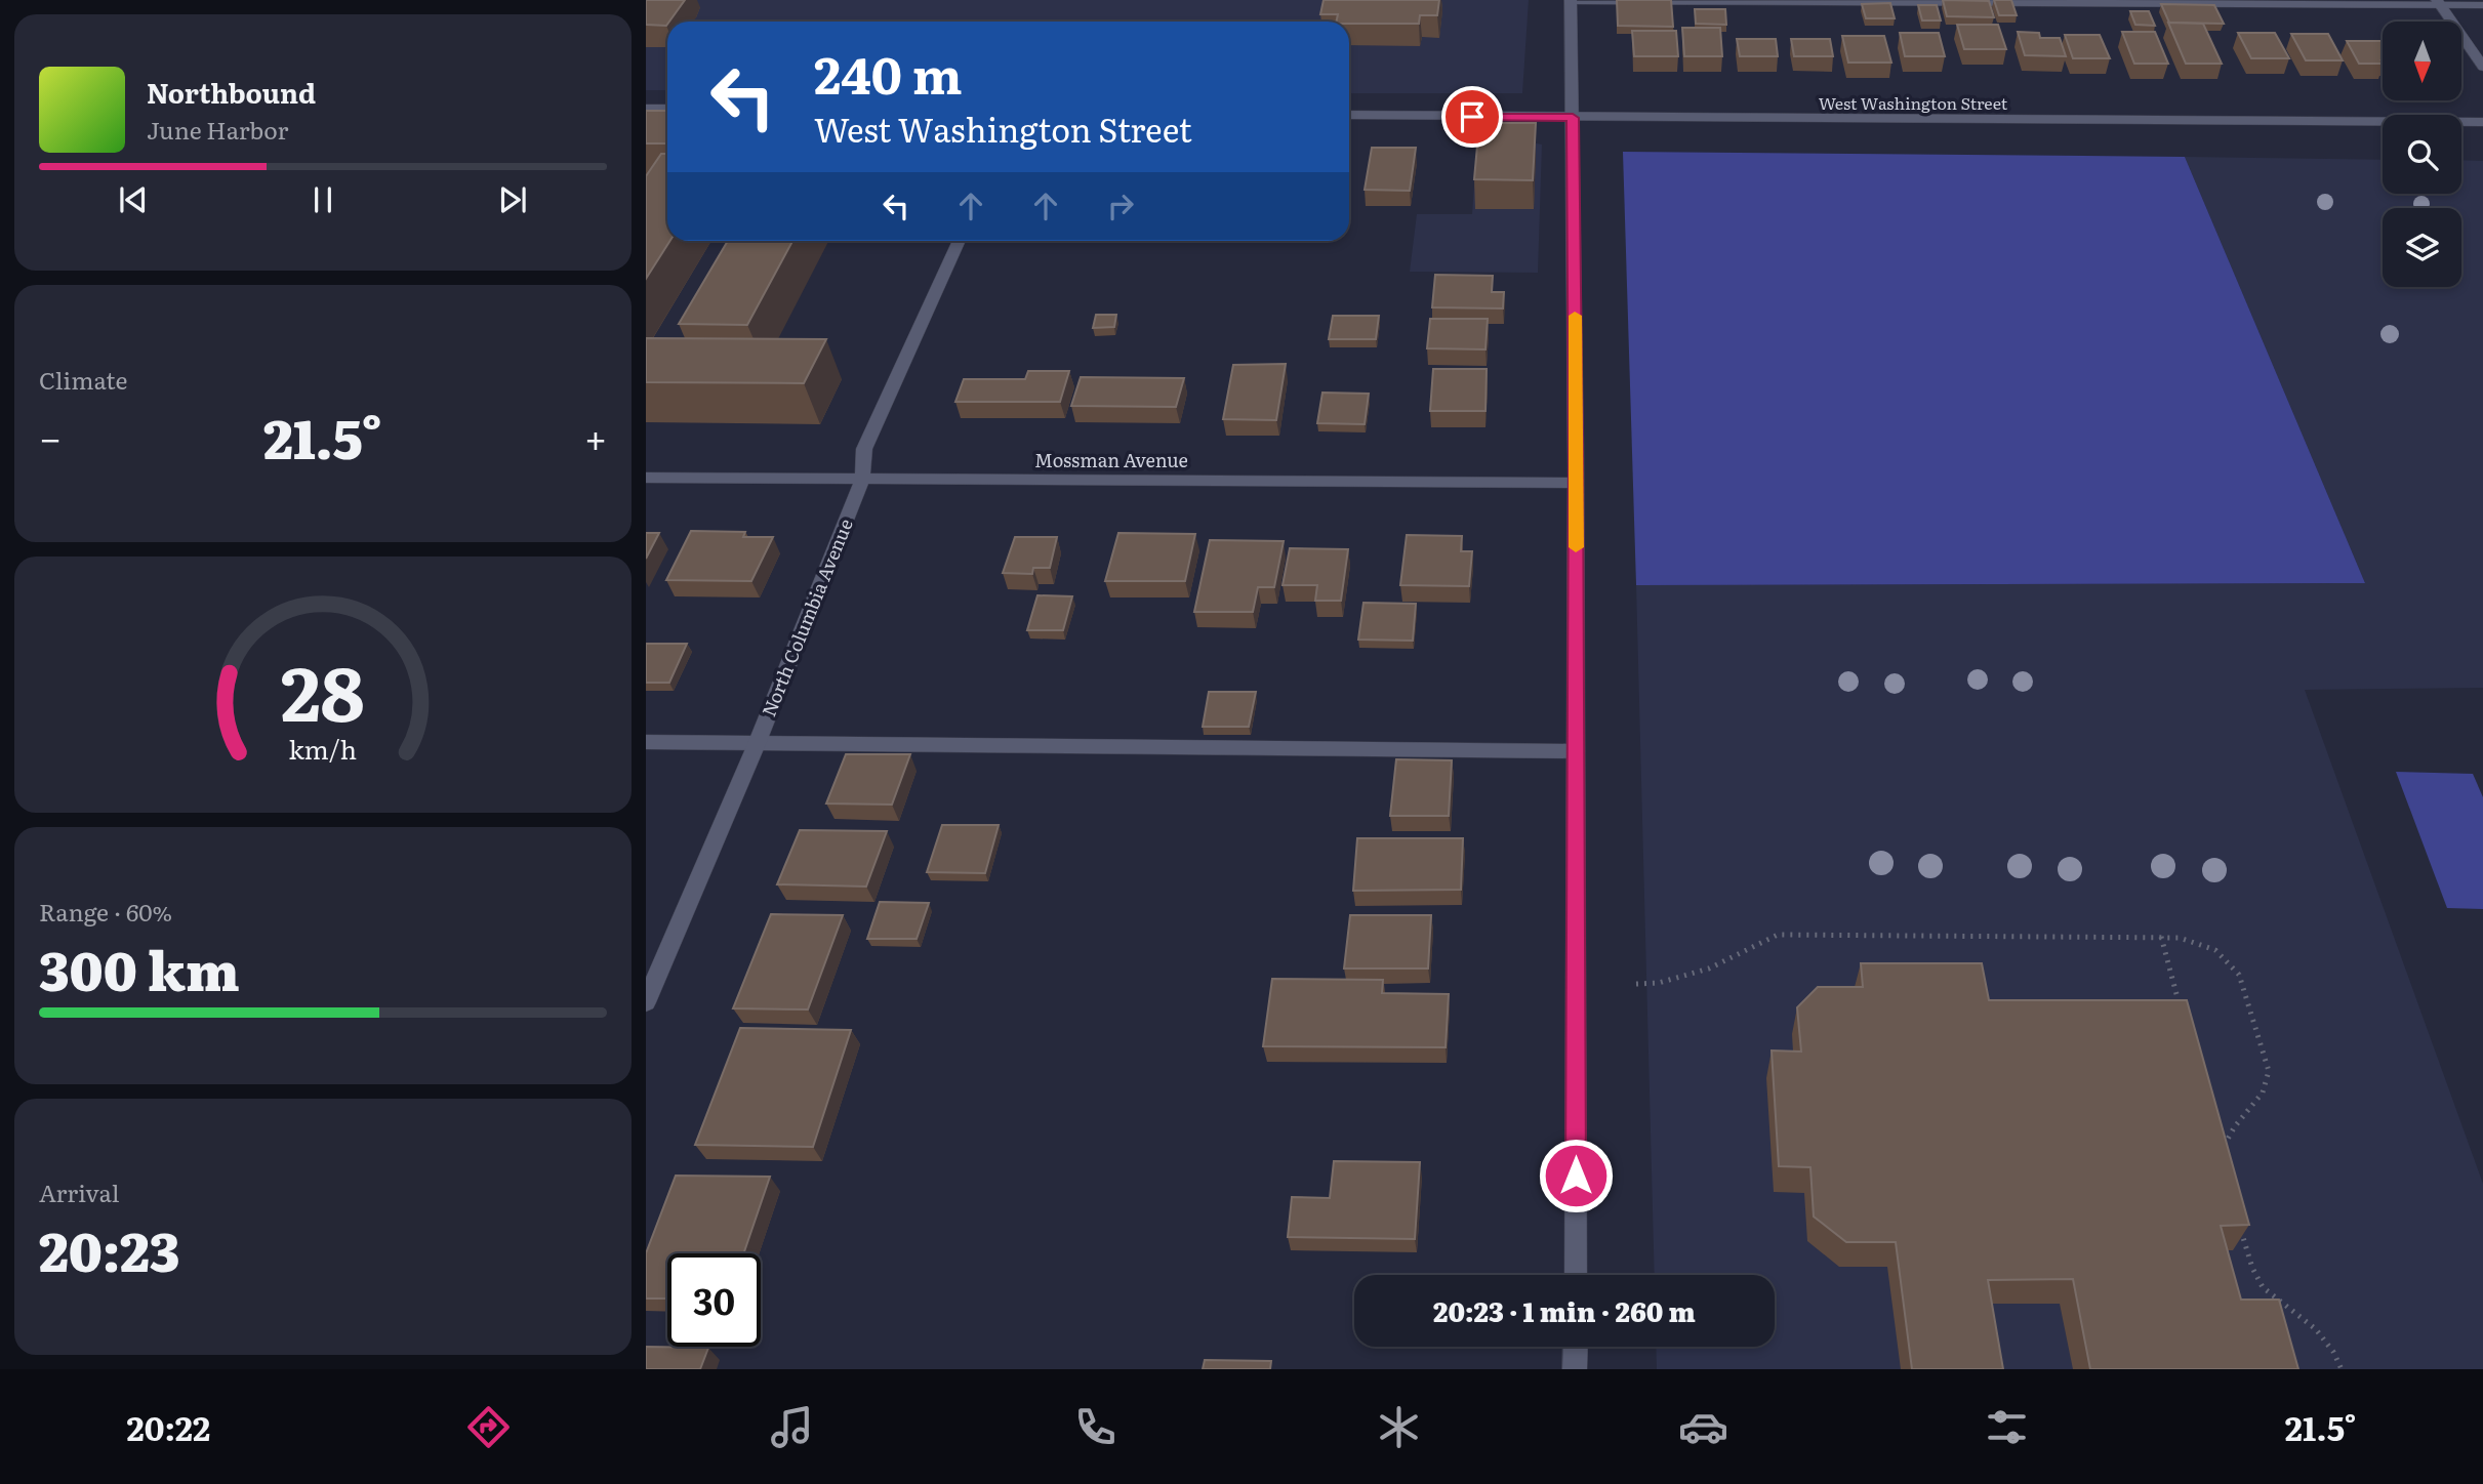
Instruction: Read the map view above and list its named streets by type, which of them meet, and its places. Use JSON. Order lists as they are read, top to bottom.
{
  "streets": {
    "street": ["West Washington Street", "Mossman Avenue", "North Columbia Avenue"]
  },
  "crossings": [
    ["Mossman Avenue", "North Columbia Avenue"]
  ],
  "north": "bottom",
  "page": {
    "turn": ["240 m", "West Washington Street"],
    "song": ["Northbound", "June Harbor"],
    "tile": [
      "Climate",
      ["Range · 60%", "300 km"],
      ["Arrival", "20:23"]
    ],
    "heat": ["−", "21.5°", "+"],
    "limit": "30",
    "trip": "20:23 · 1 min · 260 m",
    "tabs": ["20:22", "21.5°"],
    "gauge": ["28", "km/h"]
  }
}
